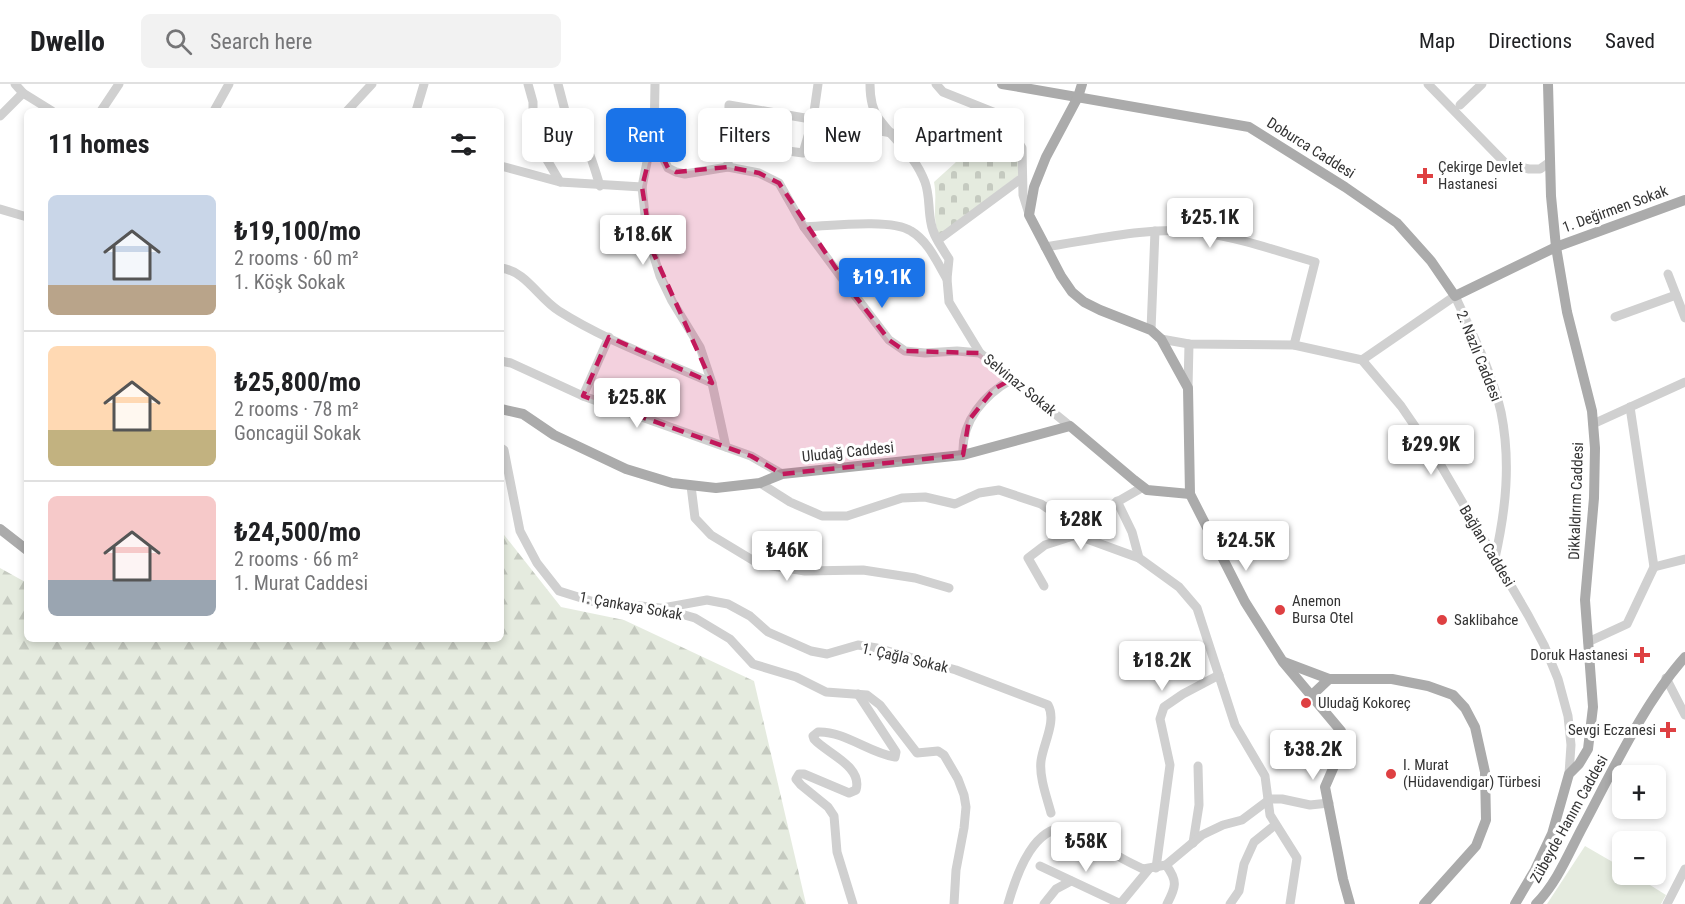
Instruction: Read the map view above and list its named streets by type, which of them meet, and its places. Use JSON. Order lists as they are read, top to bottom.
{
  "streets": {
    "main road": [
      "Doburca Caddesi",
      "1. Değirmen Sokak",
      "Uludağ Caddesi",
      "Dikkaldırım Caddesi",
      "Zübeyde Hanım Caddesi"
    ],
    "street": [
      "2. Nazlı Caddesi",
      "Selvinaz Sokak",
      "Bağlan Caddesi",
      "1. Çankaya Sokak",
      "1. Çağla Sokak"
    ]
  },
  "crossings": [
    ["Doburca Caddesi", "1. Değirmen Sokak"],
    ["Doburca Caddesi", "2. Nazlı Caddesi"],
    ["1. Değirmen Sokak", "2. Nazlı Caddesi"],
    ["1. Değirmen Sokak", "Dikkaldırım Caddesi"],
    ["2. Nazlı Caddesi", "Bağlan Caddesi"],
    ["Selvinaz Sokak", "Uludağ Caddesi"],
    ["Dikkaldırım Caddesi", "Bağlan Caddesi"],
    ["1. Çankaya Sokak", "1. Çağla Sokak"]
  ],
  "places": {
    "health": ["Çekirge Devlet Hastanesi", "Doruk Hastanesi", "Sevgi Eczanesi"],
    "other": [
      "Anemon Bursa Otel",
      "Saklibahce",
      "Uludağ Kokoreç",
      "I. Murat (Hüdavendigar) Türbesi"
    ]
  },
  "page": {
    "header": "Dwello",
    "search": "Search here",
    "nav": ["Map", "Directions", "Saved"],
    "chip": [
      "Buy",
      "Rent",
      "Filters",
      "New",
      "Apartment"
    ],
    "heading": "11 homes",
    "list": [
      {
        "name": "₺19,100/mo",
        "note": "2 rooms · 60 m² · 1. Köşk Sokak"
      },
      {
        "name": "₺25,800/mo",
        "note": "2 rooms · 78 m² · Goncagül Sokak"
      },
      {
        "name": "₺24,500/mo",
        "note": "2 rooms · 66 m² · 1. Murat Caddesi"
      }
    ],
    "price": [
      "₺25.1K",
      "₺18.6K",
      "₺19.1K",
      "₺25.8K",
      "₺29.9K",
      "₺28K",
      "₺24.5K",
      "₺46K",
      "₺18.2K",
      "₺38.2K",
      "₺58K"
    ],
    "map_buttons": ["+", "−"]
  }
}
